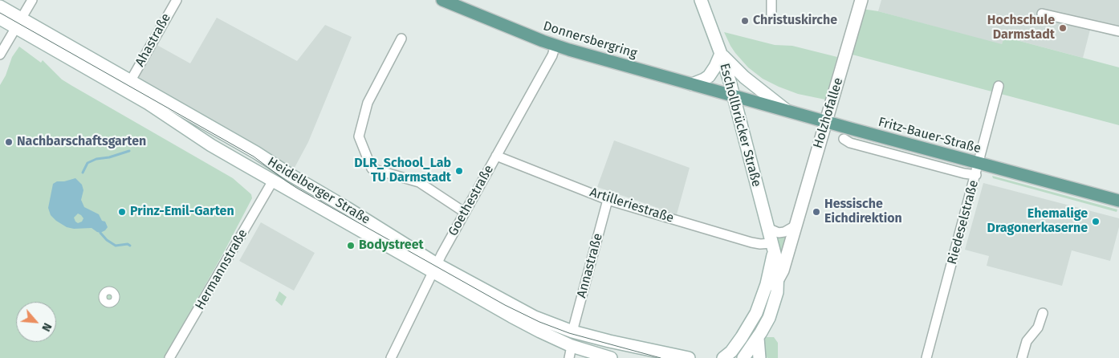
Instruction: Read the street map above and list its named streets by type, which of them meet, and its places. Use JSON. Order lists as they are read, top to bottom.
{
  "streets": {
    "main road": [
      "Donnersbergring",
      "Holzhofallee",
      "Eschollbrücker Straße",
      "Fritz-Bauer-Straße",
      "Heidelberger Straße"
    ],
    "street": [
      "Ahastraße",
      "Goethestraße",
      "Artilleriestraße",
      "Riedeselstraße",
      "Annastraße",
      "Hermannstraße"
    ]
  },
  "crossings": [
    ["Ahastraße", "Heidelberger Straße"],
    ["Donnersbergring", "Eschollbrücker Straße"],
    ["Donnersbergring", "Fritz-Bauer-Straße"],
    ["Donnersbergring", "Goethestraße"],
    ["Holzhofallee", "Eschollbrücker Straße"],
    ["Holzhofallee", "Fritz-Bauer-Straße"],
    ["Eschollbrücker Straße", "Fritz-Bauer-Straße"],
    ["Eschollbrücker Straße", "Artilleriestraße"],
    ["Fritz-Bauer-Straße", "Riedeselstraße"],
    ["Heidelberger Straße", "Goethestraße"],
    ["Heidelberger Straße", "Annastraße"],
    ["Heidelberger Straße", "Hermannstraße"],
    ["Goethestraße", "Artilleriestraße"],
    ["Artilleriestraße", "Annastraße"]
  ],
  "places": [
    "Christuskirche",
    "Hochschule Darmstadt",
    "Nachbarschaftsgarten",
    "DLR_School_Lab TU Darmstadt",
    "Prinz-Emil-Garten",
    "Hessische Eichdirektion",
    "Ehemalige Dragonerkaserne",
    "Bodystreet"
  ],
  "north": "bottom right"
}
